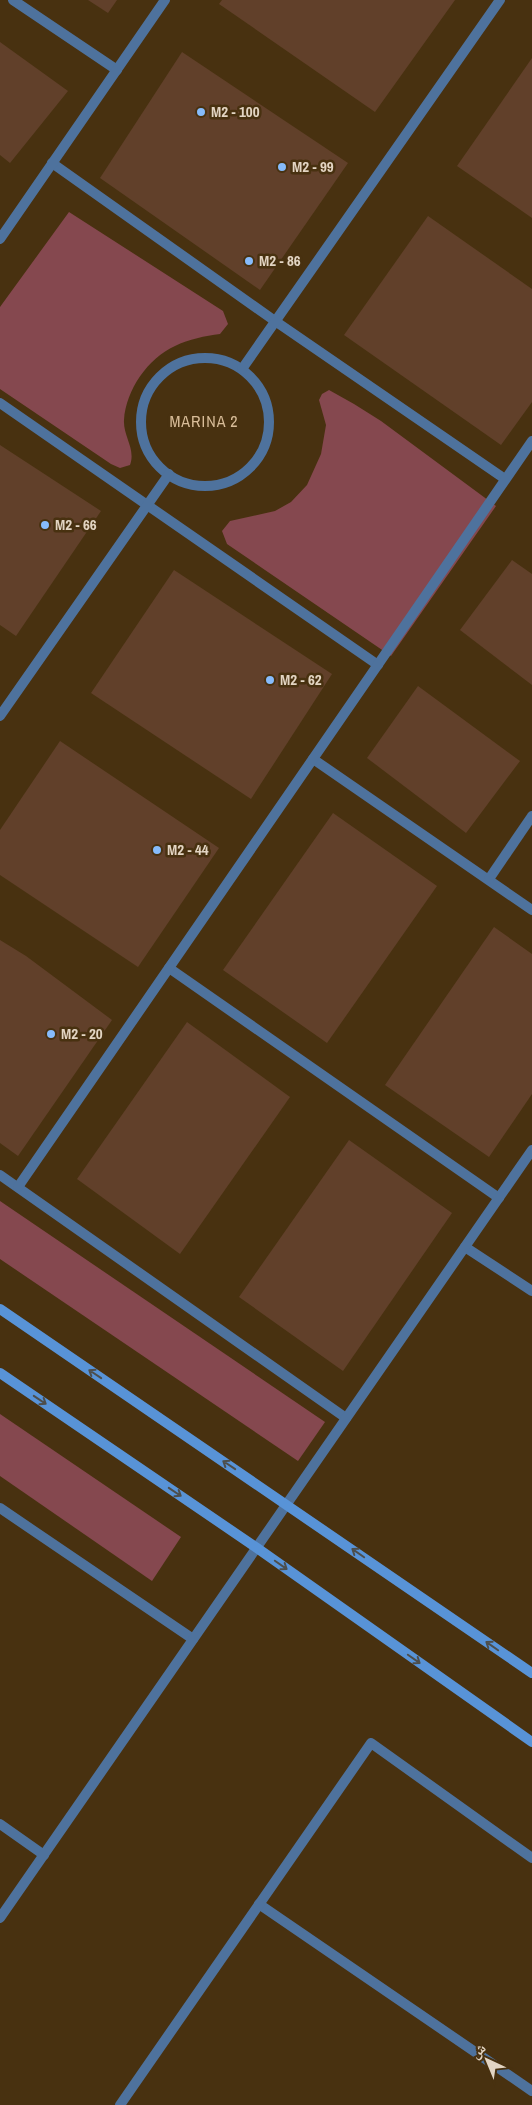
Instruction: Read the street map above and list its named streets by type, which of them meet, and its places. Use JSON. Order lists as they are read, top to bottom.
{
  "districts": ["MARINA 2"],
  "places": [
    "M2 - 100",
    "M2 - 99",
    "M2 - 86",
    "M2 - 66",
    "M2 - 62",
    "M2 - 44",
    "M2 - 20"
  ],
  "north": "top left"
}
